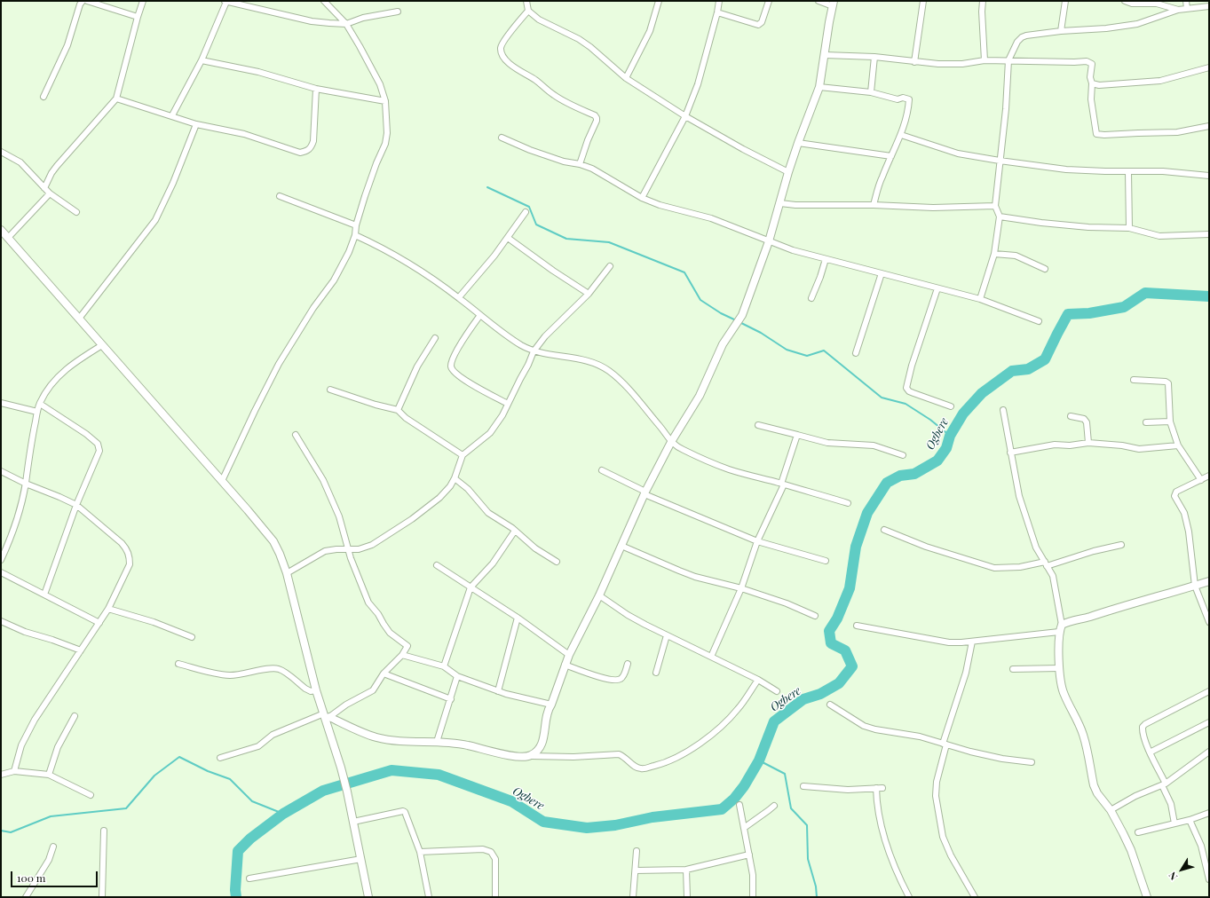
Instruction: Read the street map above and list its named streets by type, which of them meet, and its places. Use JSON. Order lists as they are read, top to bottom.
{
  "water": ["Ogbere"],
  "scale_bar": "100 m",
  "north": "bottom left"
}
